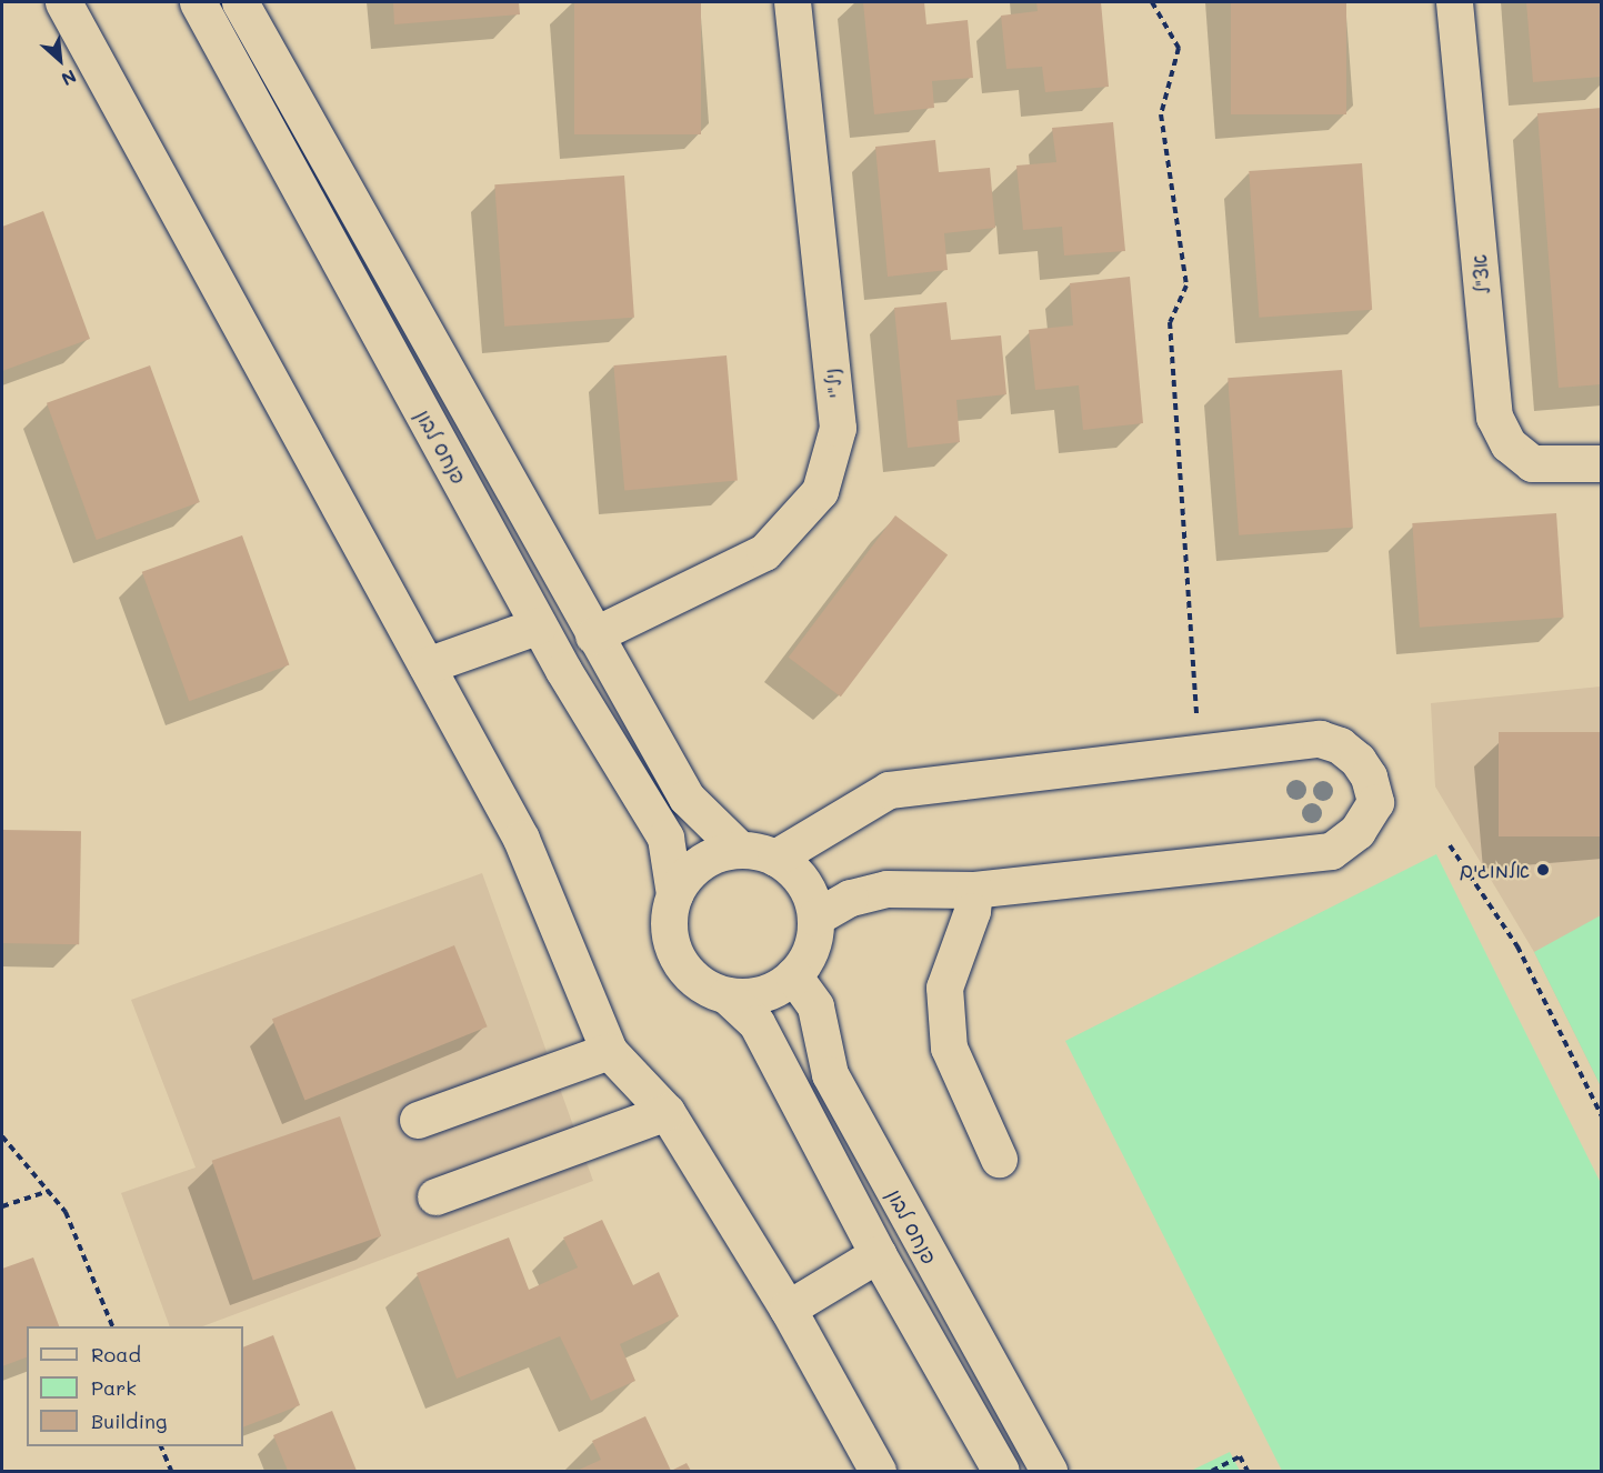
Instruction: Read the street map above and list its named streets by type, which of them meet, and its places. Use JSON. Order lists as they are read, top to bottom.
{
  "streets": {
    "street": ["אצ\"ל", "ניל\"י", "פנחס לבון"]
  },
  "crossings": [
    ["ניל\"י", "פנחס לבון"]
  ],
  "places": ["אלמוגים"],
  "legend": ["Road", "Park", "Building"],
  "north": "bottom right"
}
